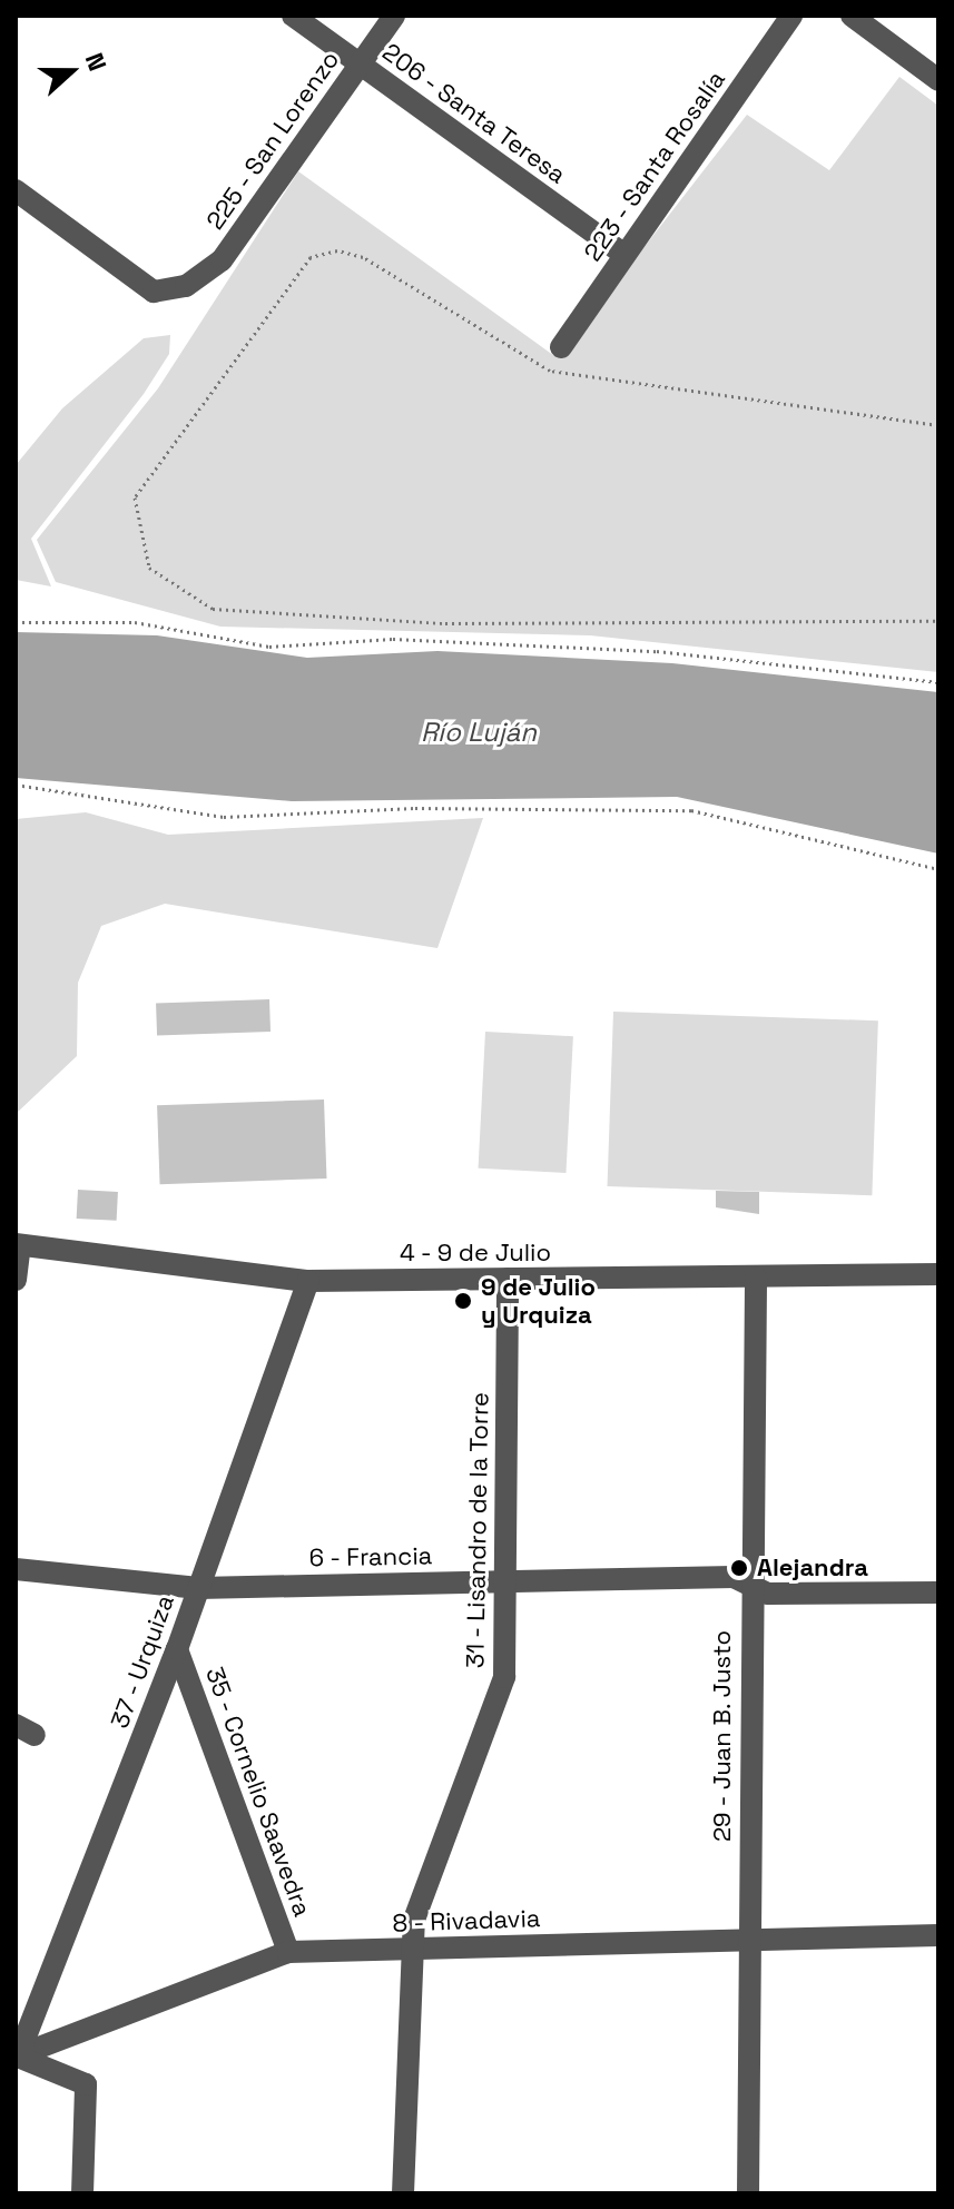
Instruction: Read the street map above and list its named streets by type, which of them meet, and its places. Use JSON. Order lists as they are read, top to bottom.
{
  "streets": {
    "street": [
      "206 - Santa Teresa",
      "225 - San Lorenzo",
      "223 - Santa Rosalía",
      "4 - 9 de Julio",
      "31 - Lisandro de la Torre",
      "6 - Francia",
      "37 - Urquiza",
      "29 - Juan B. Justo",
      "35 - Cornelio Saavedra",
      "8 - Rivadavia"
    ]
  },
  "crossings": [
    ["206 - Santa Teresa", "225 - San Lorenzo"],
    ["206 - Santa Teresa", "223 - Santa Rosalía"],
    ["4 - 9 de Julio", "31 - Lisandro de la Torre"],
    ["4 - 9 de Julio", "37 - Urquiza"],
    ["4 - 9 de Julio", "29 - Juan B. Justo"],
    ["31 - Lisandro de la Torre", "6 - Francia"],
    ["31 - Lisandro de la Torre", "8 - Rivadavia"],
    ["6 - Francia", "37 - Urquiza"],
    ["6 - Francia", "29 - Juan B. Justo"],
    ["37 - Urquiza", "35 - Cornelio Saavedra"],
    ["37 - Urquiza", "8 - Rivadavia"],
    ["29 - Juan B. Justo", "8 - Rivadavia"],
    ["35 - Cornelio Saavedra", "8 - Rivadavia"]
  ],
  "water": ["Río Luján"],
  "places": ["9 de Julio y Urquiza", "Alejandra"],
  "north": "right"
}
